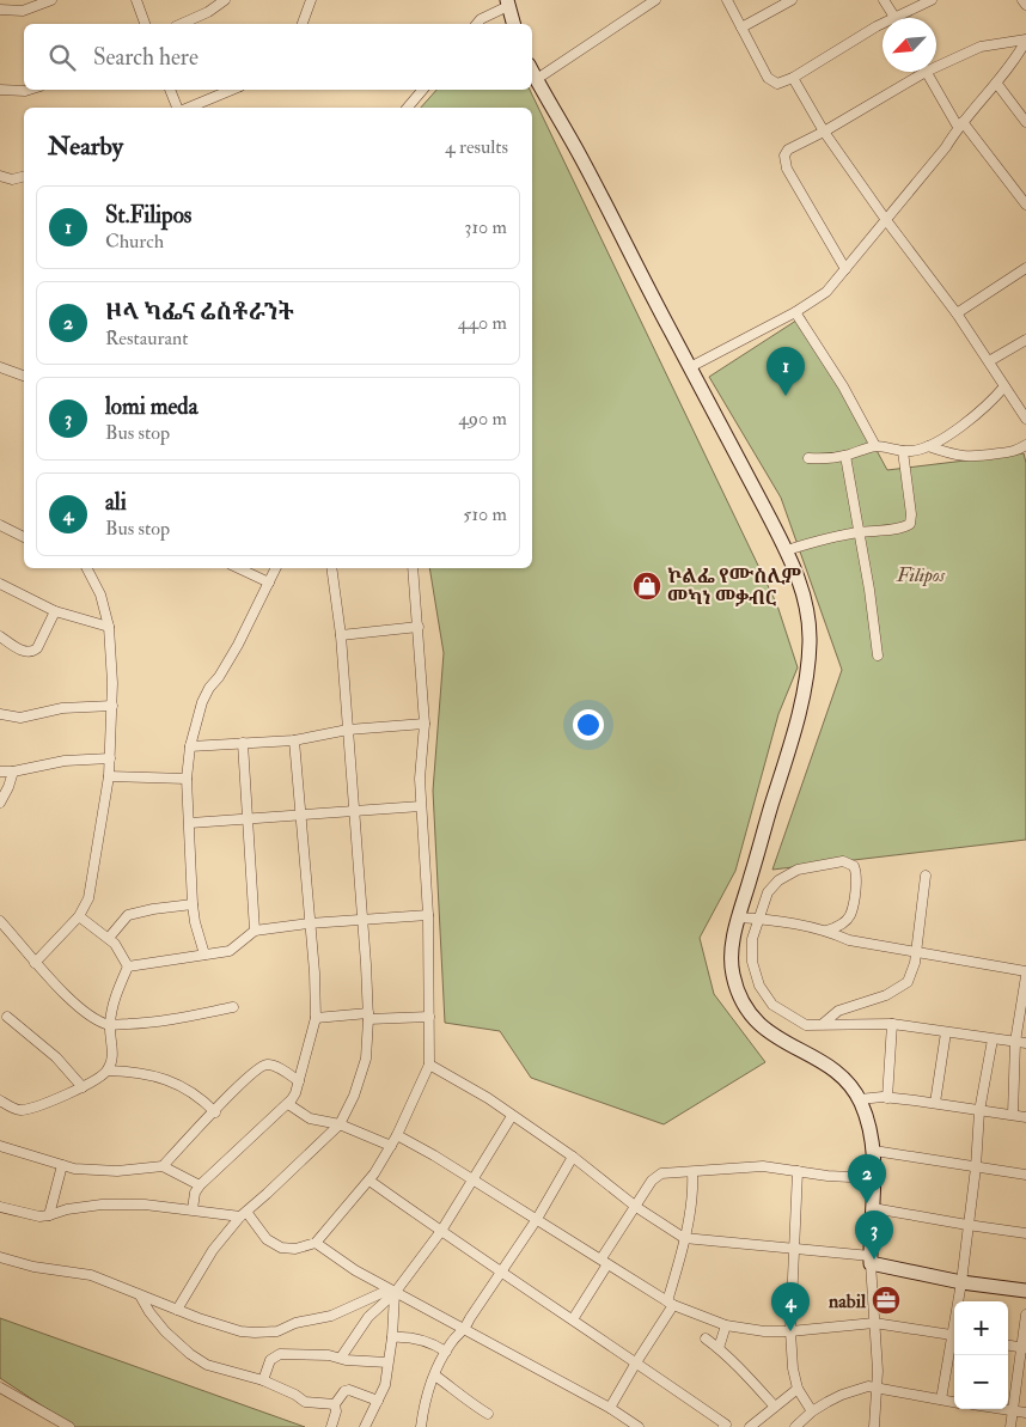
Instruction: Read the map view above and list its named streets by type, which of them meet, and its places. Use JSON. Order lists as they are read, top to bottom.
{
  "parks": ["Filipos"],
  "places": {
    "shop": ["ኮልፌ የሙስሊም መካነ መቃብር"],
    "office": ["nabil"]
  },
  "north": "bottom left",
  "page": {
    "search": "Search here",
    "heading": ["Nearby", "4 results"],
    "list": [
      {
        "mark": "1",
        "name": "St.Filipos",
        "note": "Church",
        "value": "310 m"
      },
      {
        "mark": "2",
        "name": "ዞላ ካፌና ሬስቶራንት",
        "note": "Restaurant",
        "value": "440 m"
      },
      {
        "mark": "3",
        "name": "lomi meda",
        "note": "Bus stop",
        "value": "490 m"
      },
      {
        "mark": "4",
        "name": "ali",
        "note": "Bus stop",
        "value": "510 m"
      }
    ],
    "pins": [
      "1",
      "2",
      "3",
      "4"
    ],
    "map_buttons": ["+", "−"]
  }
}
